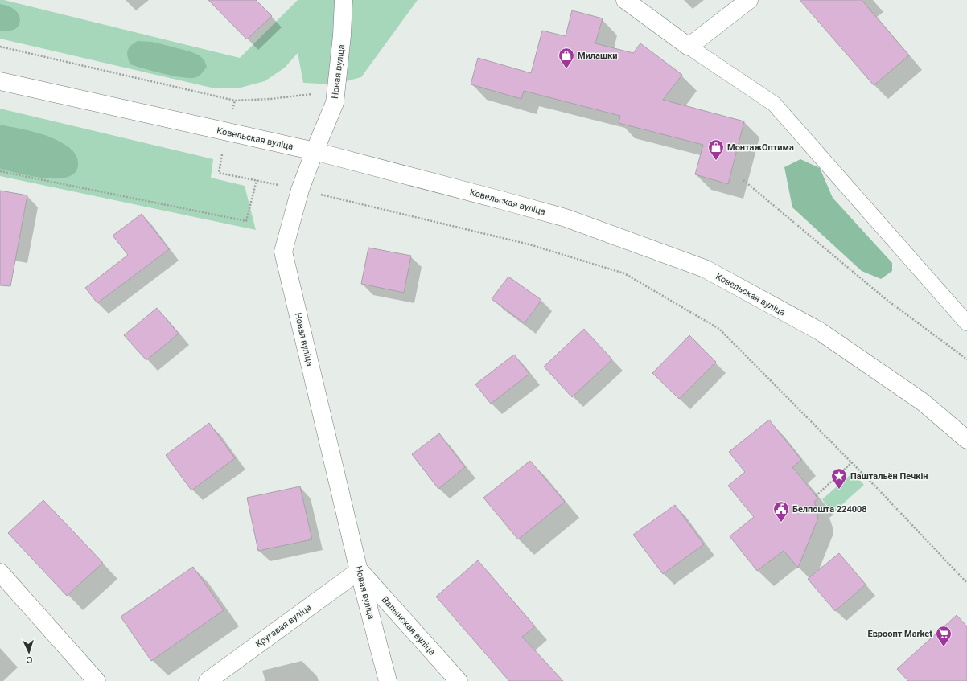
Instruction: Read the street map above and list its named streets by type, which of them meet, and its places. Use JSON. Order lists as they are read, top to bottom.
{
  "streets": {
    "street": [
      "Новая вуліца",
      "Ковельская вуліца",
      "Кругавая вуліца",
      "Валынская вуліца"
    ]
  },
  "crossings": [
    ["Новая вуліца", "Ковельская вуліца"],
    ["Новая вуліца", "Кругавая вуліца"],
    ["Новая вуліца", "Валынская вуліца"],
    ["Кругавая вуліца", "Валынская вуліца"]
  ],
  "places": {
    "shop": ["Милашки", "МонтажОптима"],
    "place": ["Паштальён Печкін"],
    "public building": ["Белпошта 224008"],
    "supermarket": ["Евроопт Market"]
  },
  "north": "bottom"
}
